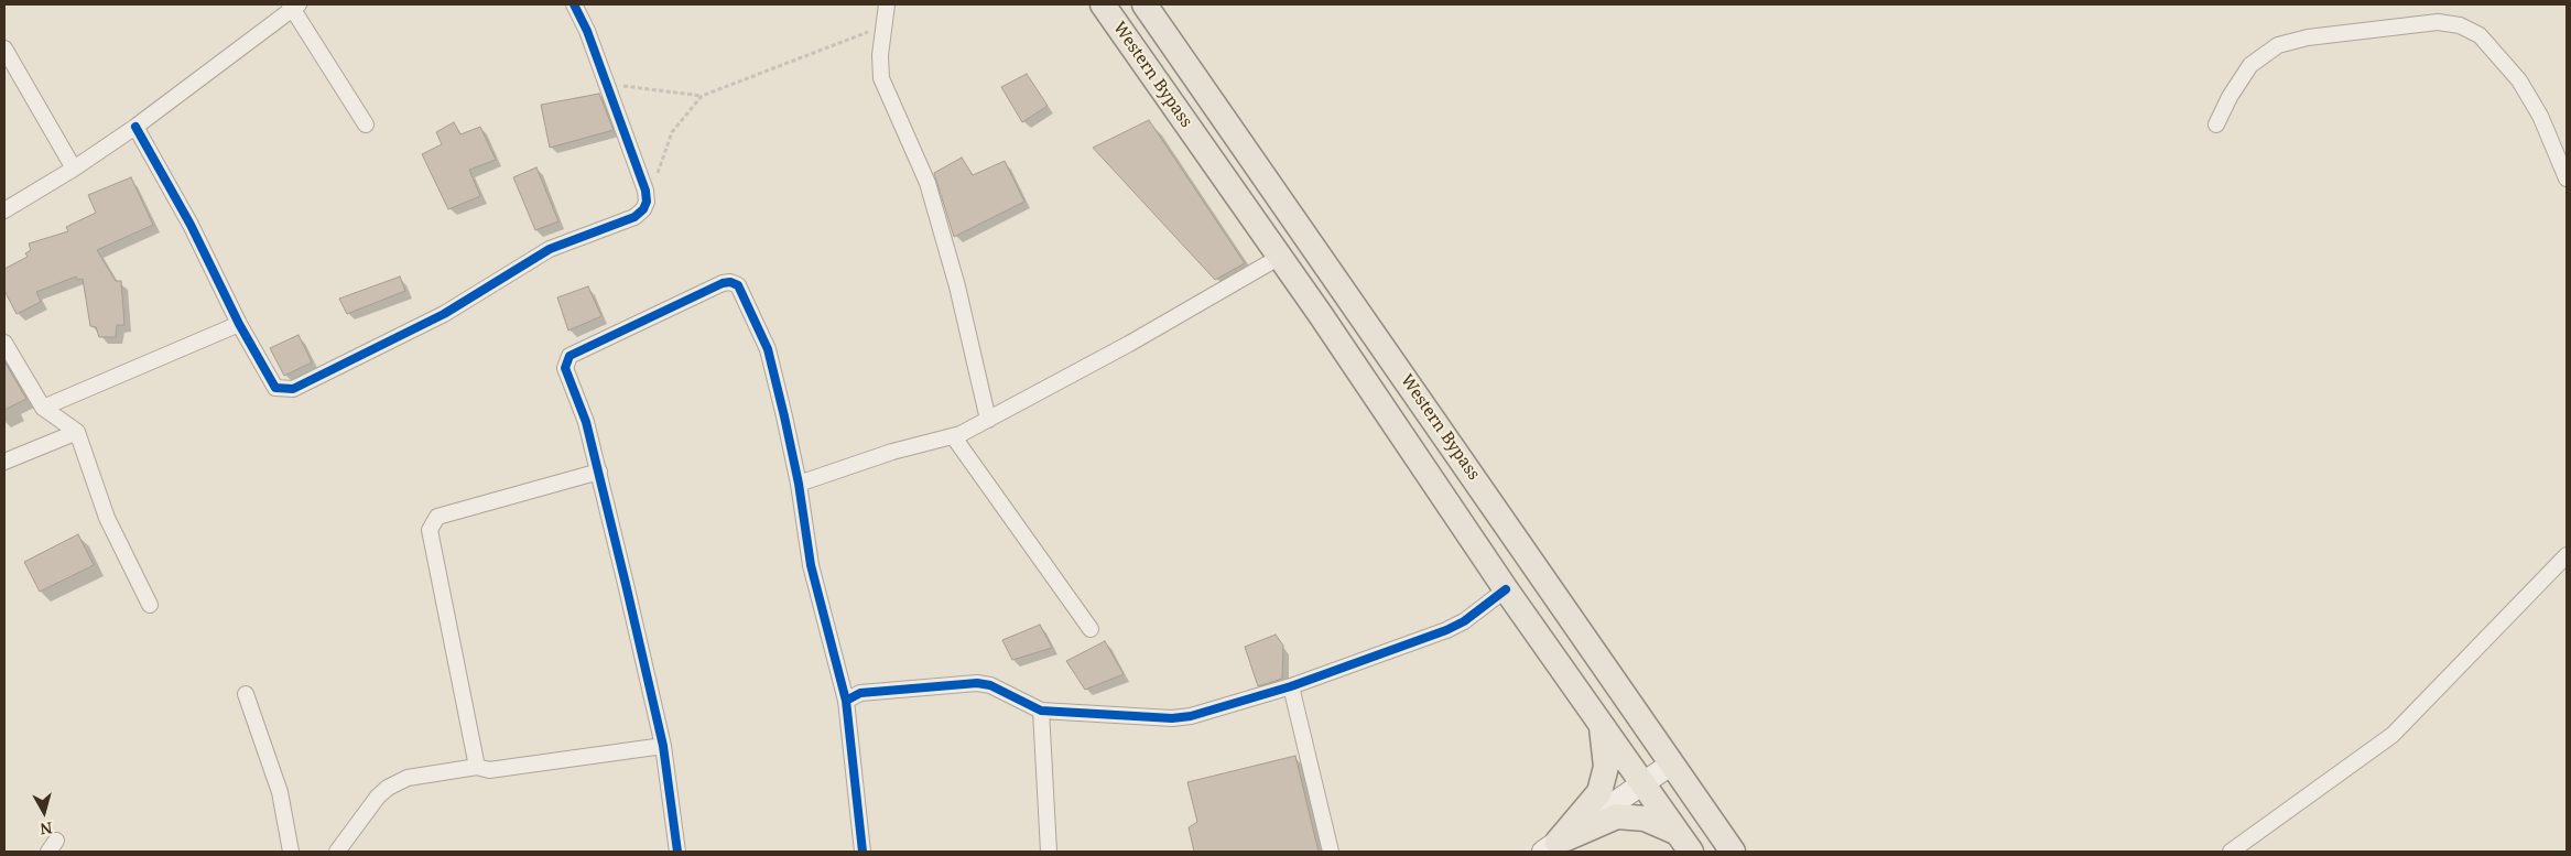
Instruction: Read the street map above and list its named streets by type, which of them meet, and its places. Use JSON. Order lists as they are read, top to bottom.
{
  "streets": {
    "main road": ["Western Bypass"]
  },
  "north": "bottom"
}
